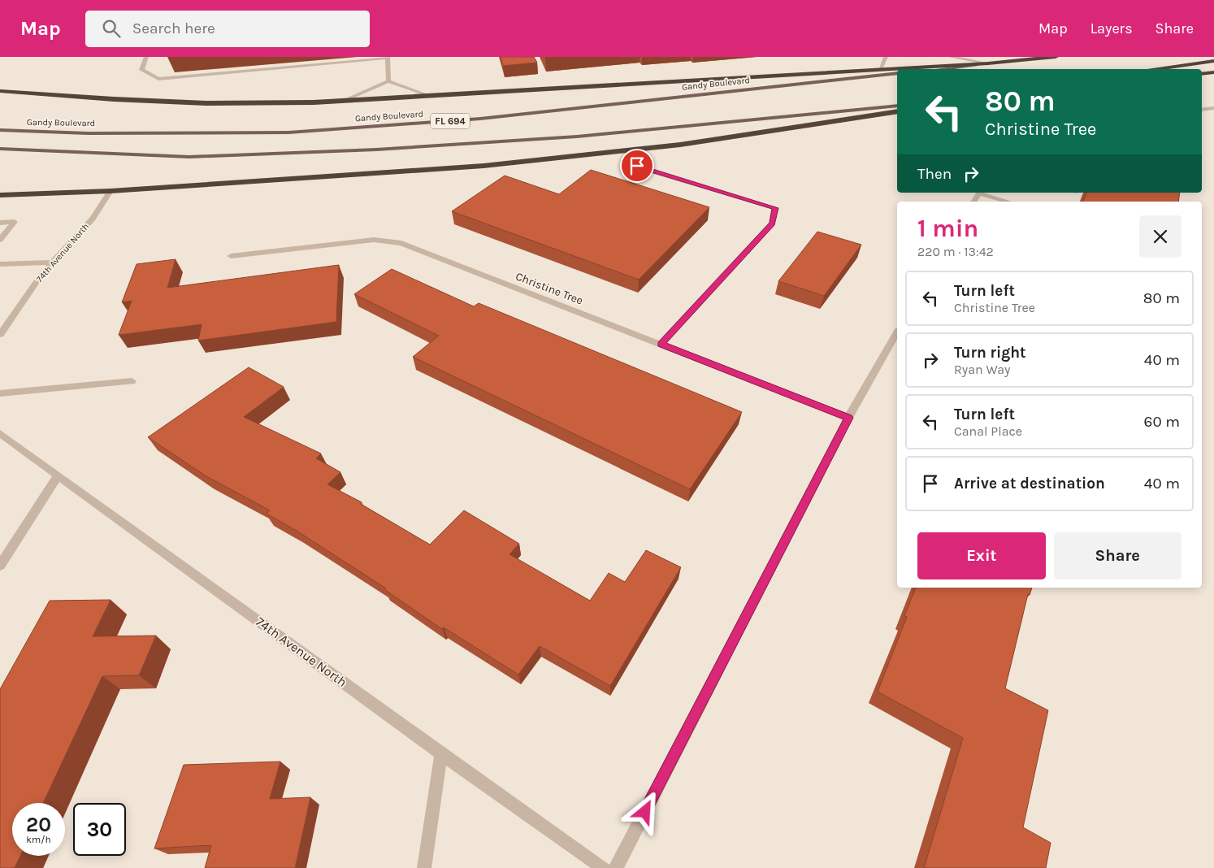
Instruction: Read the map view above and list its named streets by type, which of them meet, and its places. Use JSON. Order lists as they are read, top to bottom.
{
  "streets": {
    "main road": ["Gandy Boulevard", "FL 694"],
    "street": ["74th Avenue North", "Christine Tree"]
  },
  "page": {
    "header": "Map",
    "search": "Search here",
    "nav": ["Map", "Layers", "Share"],
    "turn": ["80 m", "Christine Tree"],
    "then": "Then",
    "heading": ["1 min", "220 m · 13:42"],
    "list": [
      {
        "name": "Turn left",
        "note": "Christine Tree",
        "value": "80 m"
      },
      {
        "name": "Turn right",
        "note": "Ryan Way",
        "value": "40 m"
      },
      {
        "name": "Turn left",
        "note": "Canal Place",
        "value": "60 m"
      },
      {
        "name": "Arrive at destination",
        "value": "40 m"
      }
    ],
    "buttons": ["Exit", "Share"],
    "speed": "20 km/h",
    "limit": "30"
  }
}
